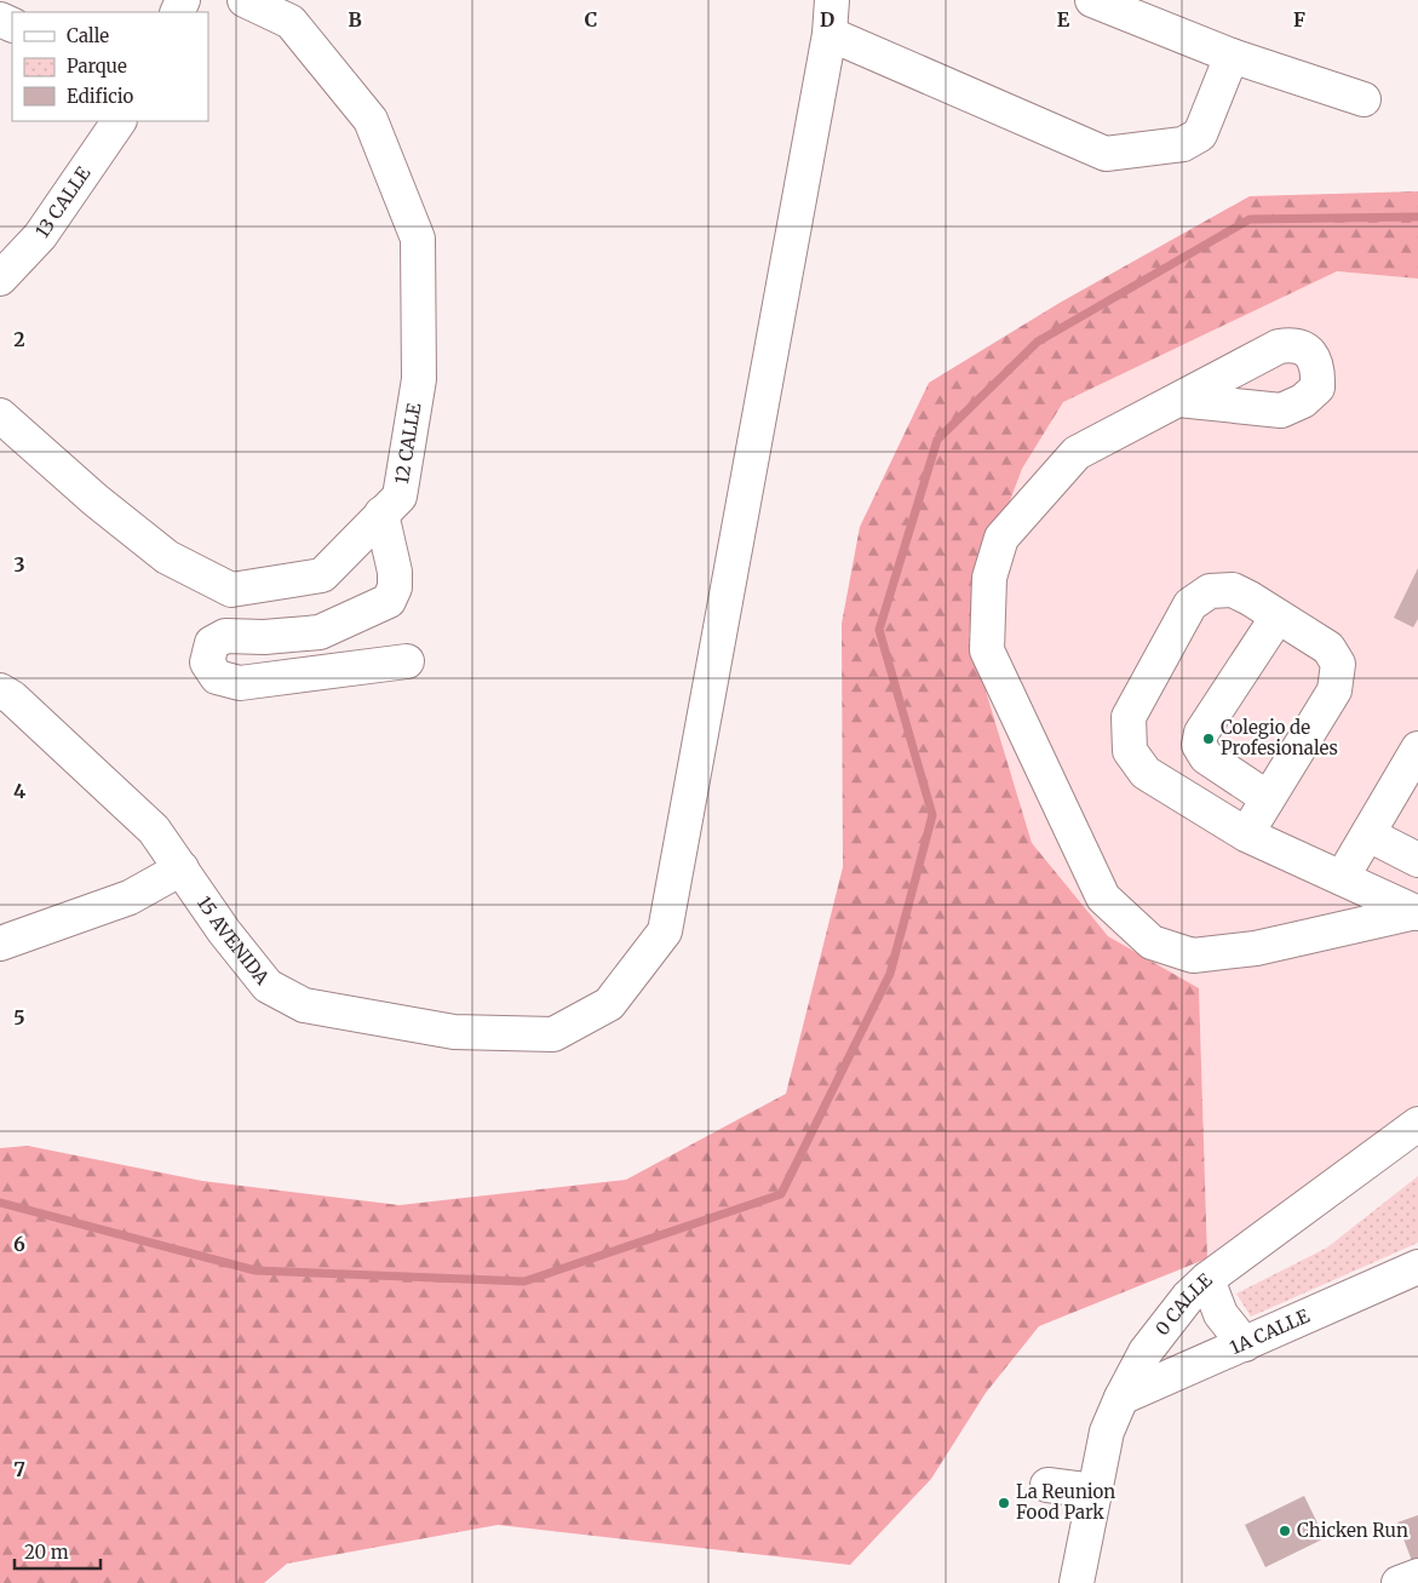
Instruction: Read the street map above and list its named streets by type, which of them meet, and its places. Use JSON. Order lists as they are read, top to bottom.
{
  "streets": {
    "street": [
      "13 CALLE",
      "12 CALLE",
      "15 AVENIDA",
      "0 CALLE",
      "1A CALLE"
    ]
  },
  "crossings": [
    ["0 CALLE", "1A CALLE"]
  ],
  "places": ["Colegio de Profesionales", "La Reunion Food Park", "Chicken Run"],
  "legend": ["Calle", "Parque", "Edificio"],
  "scale_bar": "20 m",
  "grid": {
    "columns": [
      "B",
      "C",
      "D",
      "E",
      "F"
    ],
    "rows": [
      "2",
      "3",
      "4",
      "5",
      "6",
      "7"
    ]
  }
}
